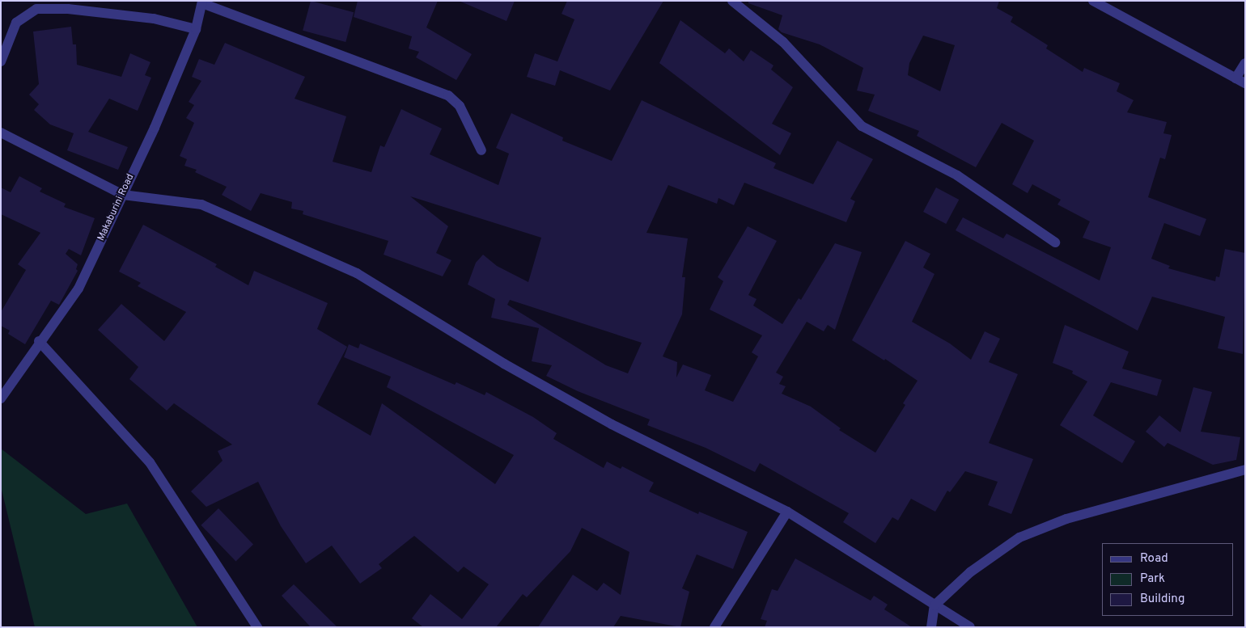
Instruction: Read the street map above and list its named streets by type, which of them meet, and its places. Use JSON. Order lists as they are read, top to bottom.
{
  "streets": {
    "street": ["Makaburini Road"]
  },
  "legend": ["Road", "Park", "Building"]
}
